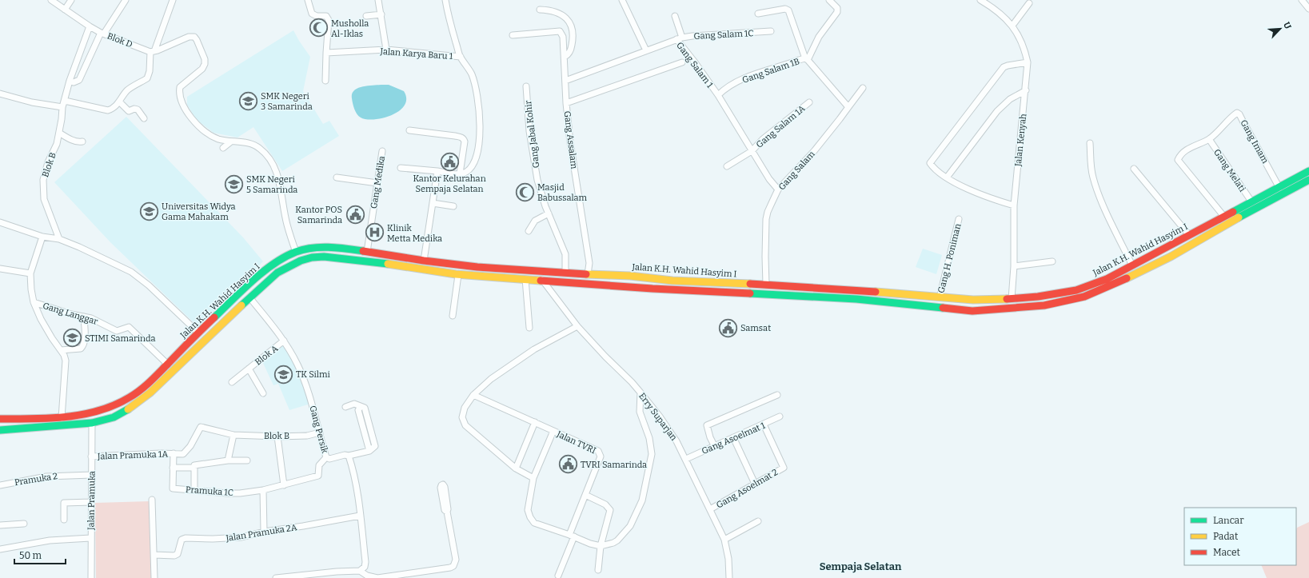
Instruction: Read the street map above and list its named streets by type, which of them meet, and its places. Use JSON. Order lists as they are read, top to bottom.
{
  "streets": {
    "main road": ["Jalan K.H. Wahid Hasyim I"],
    "street": [
      "Gang Salam 1C",
      "Blok D",
      "Jalan Karya Baru 1",
      "Gang Salam 1",
      "Gang Salam 1B",
      "Gang Salam 1A",
      "Gang Jabal Kohir",
      "Gang Assalam",
      "Jalan Kenyah",
      "Gang Imam",
      "Blok B",
      "Gang Salam",
      "Gang Melati",
      "Gang Medika",
      "Gang H. Poniman",
      "Gang Langgar",
      "Blok A",
      "Erry Suparjan",
      "Gang Persik",
      "Gang Asoelmat 1",
      "Jalan TVRI",
      "Jalan Pramuka 1A",
      "Pramuka 2",
      "Gang Asoelmat 2",
      "Pramuka 1C",
      "Jalan Pramuka",
      "Jalan Pramuka 2A"
    ]
  },
  "crossings": [
    ["Gang Salam 1C", "Gang Salam 1"],
    ["Blok D", "Blok B"],
    ["Gang Salam 1", "Gang Salam 1B"],
    ["Gang Salam 1", "Gang Salam 1A"],
    ["Gang Salam 1", "Gang Assalam"],
    ["Gang Salam 1", "Gang Salam"],
    ["Gang Salam 1B", "Gang Salam"],
    ["Gang Jabal Kohir", "Jalan K.H. Wahid Hasyim I"],
    ["Gang Assalam", "Jalan K.H. Wahid Hasyim I"],
    ["Jalan Kenyah", "Jalan K.H. Wahid Hasyim I"],
    ["Gang Imam", "Gang Melati"],
    ["Gang Imam", "Jalan K.H. Wahid Hasyim I"],
    ["Blok B", "Gang Persik"],
    ["Blok B", "Jalan Pramuka 1A"],
    ["Gang Salam", "Jalan K.H. Wahid Hasyim I"],
    ["Gang Melati", "Jalan K.H. Wahid Hasyim I"],
    ["Gang Medika", "Jalan K.H. Wahid Hasyim I"],
    ["Jalan K.H. Wahid Hasyim I", "Gang H. Poniman"],
    ["Jalan K.H. Wahid Hasyim I", "Gang Langgar"],
    ["Jalan K.H. Wahid Hasyim I", "Erry Suparjan"],
    ["Jalan K.H. Wahid Hasyim I", "Gang Persik"],
    ["Jalan K.H. Wahid Hasyim I", "Jalan Pramuka"],
    ["Blok A", "Gang Persik"],
    ["Erry Suparjan", "Gang Asoelmat 1"],
    ["Erry Suparjan", "Gang Asoelmat 2"],
    ["Gang Persik", "Pramuka 1C"],
    ["Gang Asoelmat 1", "Gang Asoelmat 2"],
    ["Jalan Pramuka 1A", "Jalan Pramuka"],
    ["Pramuka 2", "Jalan Pramuka"]
  ],
  "districts": ["Sempaja Selatan"],
  "places": {
    "mosque": ["Musholla Al-Iklas", "Masjid Babussalam"],
    "school or university": [
      "SMK Negeri 3 Samarinda",
      "SMK Negeri 5 Samarinda",
      "Universitas Widya Gama Mahakam",
      "STIMI Samarinda",
      "TK Silmi"
    ],
    "public building": [
      "Kantor Kelurahan Sempaja Selatan",
      "Kantor POS Samarinda",
      "Samsat",
      "TVRI Samarinda"
    ],
    "hospital": ["Klinik Metta Medika"]
  },
  "legend": ["Lancar", "Padat", "Macet"],
  "scale_bar": "50 m",
  "north": "top right"
}
